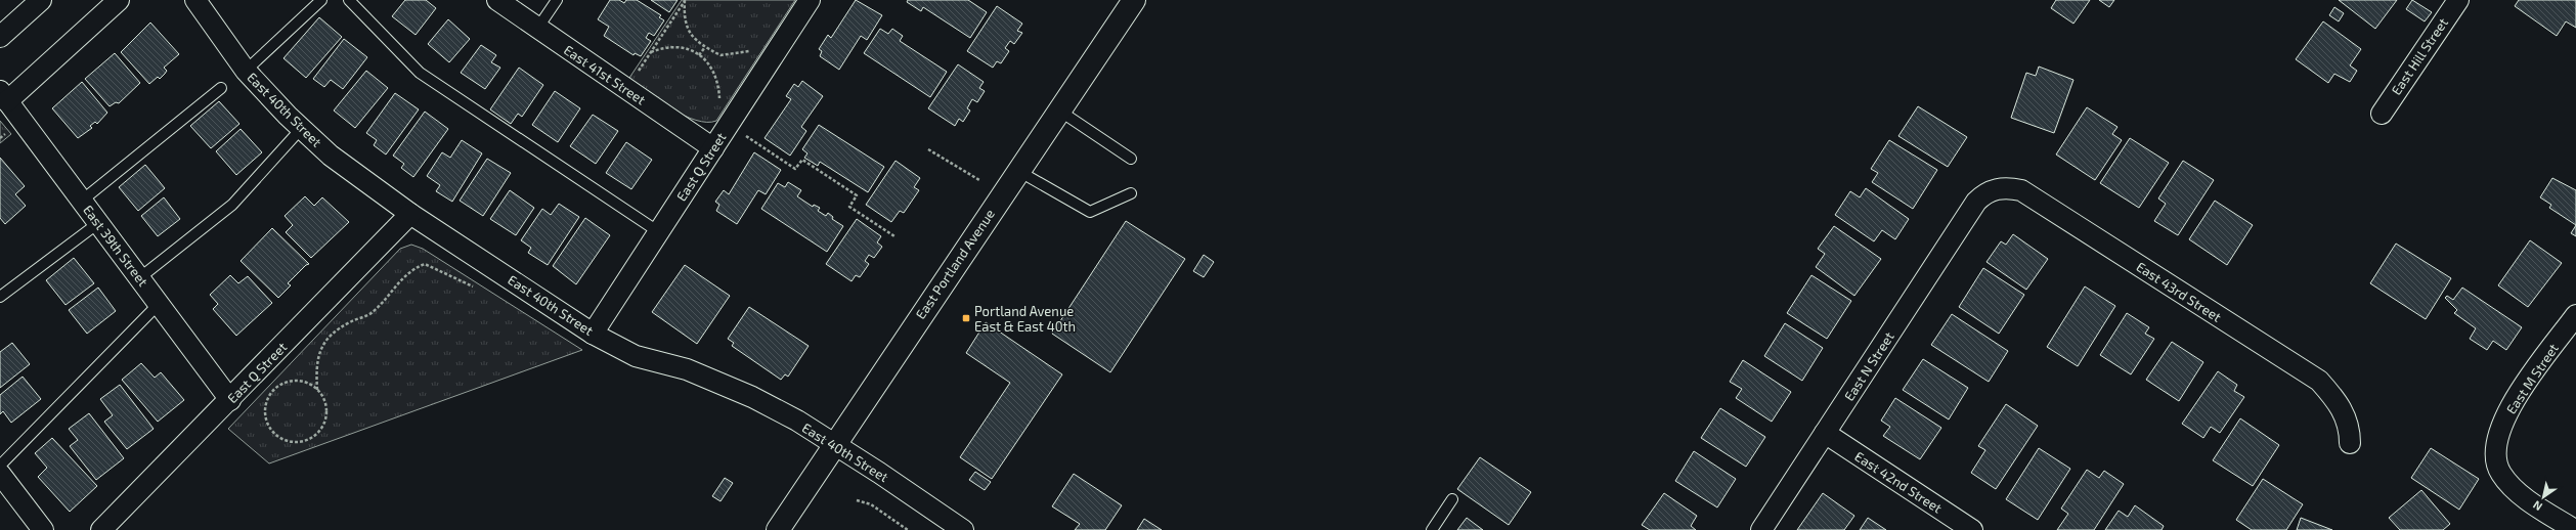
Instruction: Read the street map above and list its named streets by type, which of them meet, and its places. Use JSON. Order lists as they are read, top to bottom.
{
  "streets": {
    "main road": ["East Portland Avenue"],
    "street": [
      "East Hill Street",
      "East 41st Street",
      "East 40th Street",
      "East Q Street",
      "East 39th Street",
      "East 43rd Street",
      "East N Street",
      "East M Street",
      "East 42nd Street"
    ]
  },
  "crossings": [
    ["East 41st Street", "East Q Street"],
    ["East 40th Street", "East Q Street"],
    ["East 40th Street", "East Portland Avenue"],
    ["East Q Street", "East 39th Street"],
    ["East 43rd Street", "East N Street"],
    ["East N Street", "East 42nd Street"]
  ],
  "places": {
    "transit": ["Portland Avenue East & East 40th"]
  },
  "north": "bottom left"
}
